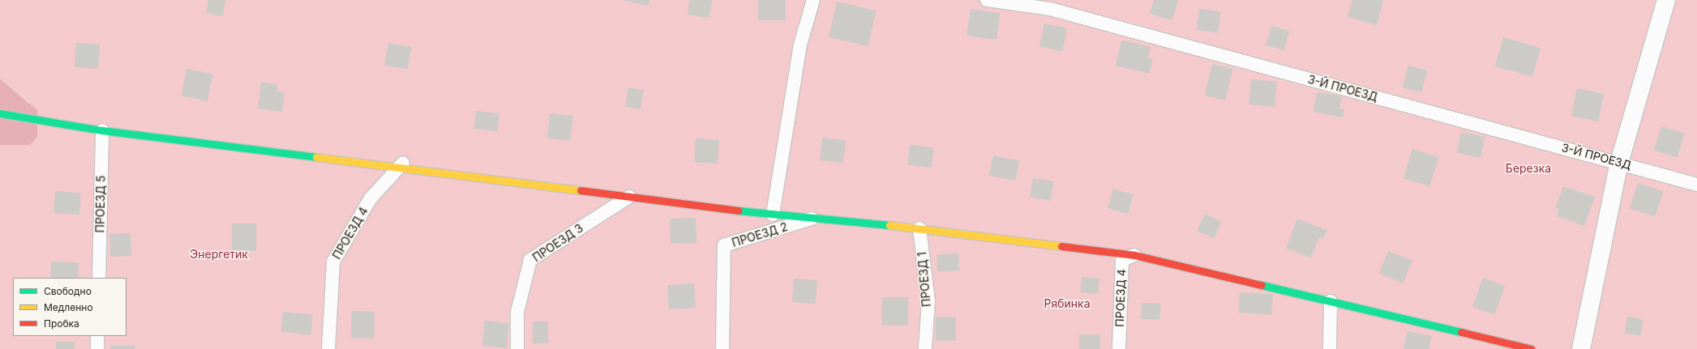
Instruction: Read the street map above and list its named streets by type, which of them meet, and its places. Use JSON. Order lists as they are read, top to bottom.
{
  "streets": {
    "lane": [
      "3-Й ПРОЕЗД",
      "ПРОЕЗД 5",
      "ПРОЕЗД 4",
      "ПРОЕЗД 2",
      "ПРОЕЗД 3",
      "ПРОЕЗД 1"
    ]
  },
  "parks": ["Березка", "Энергетик", "Рябинка"],
  "legend": ["Свободно", "Медленно", "Пробка"]
}
